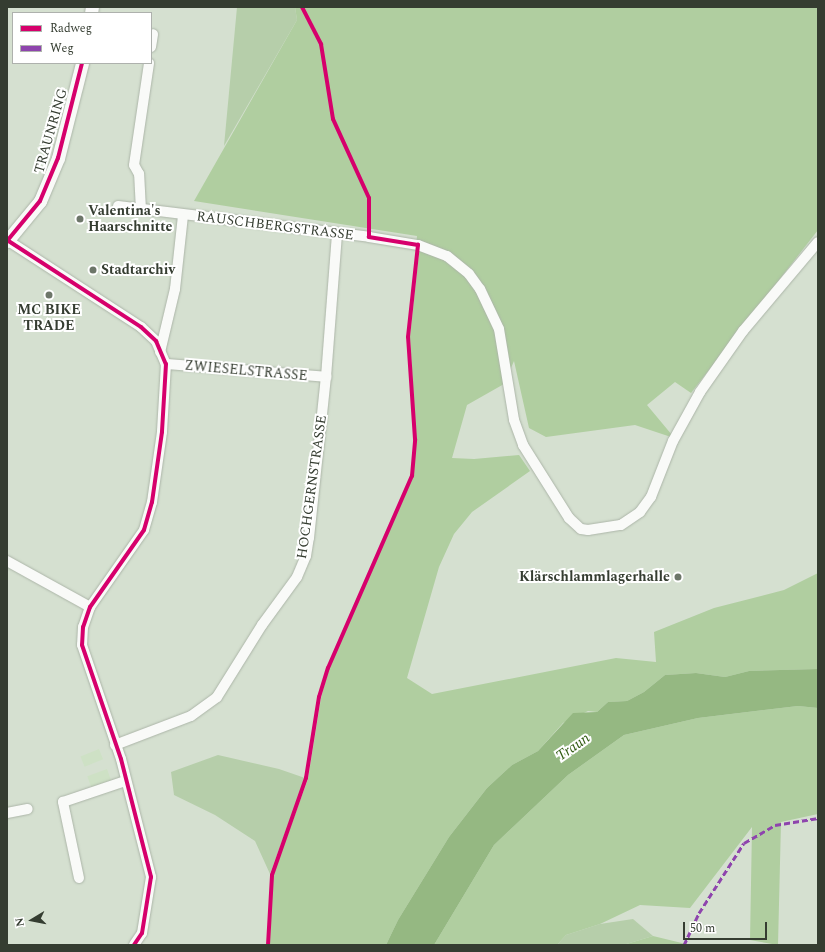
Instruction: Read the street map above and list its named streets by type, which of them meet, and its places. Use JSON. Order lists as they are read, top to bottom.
{
  "streets": {
    "street": [
      "TRAUNRING",
      "RAUSCHBERGSTRASSE",
      "ZWIESELSTRASSE",
      "HOCHGERNSTRASSE"
    ]
  },
  "crossings": [
    ["RAUSCHBERGSTRASSE", "HOCHGERNSTRASSE"],
    ["ZWIESELSTRASSE", "HOCHGERNSTRASSE"]
  ],
  "water": ["Traun"],
  "places": [
    "Valentina's Haarschnitte",
    "Stadtarchiv",
    "MC BIKE TRADE",
    "Klärschlammlagerhalle"
  ],
  "legend": ["Radweg", "Weg"],
  "scale_bar": "50 m",
  "north": "left"
}
